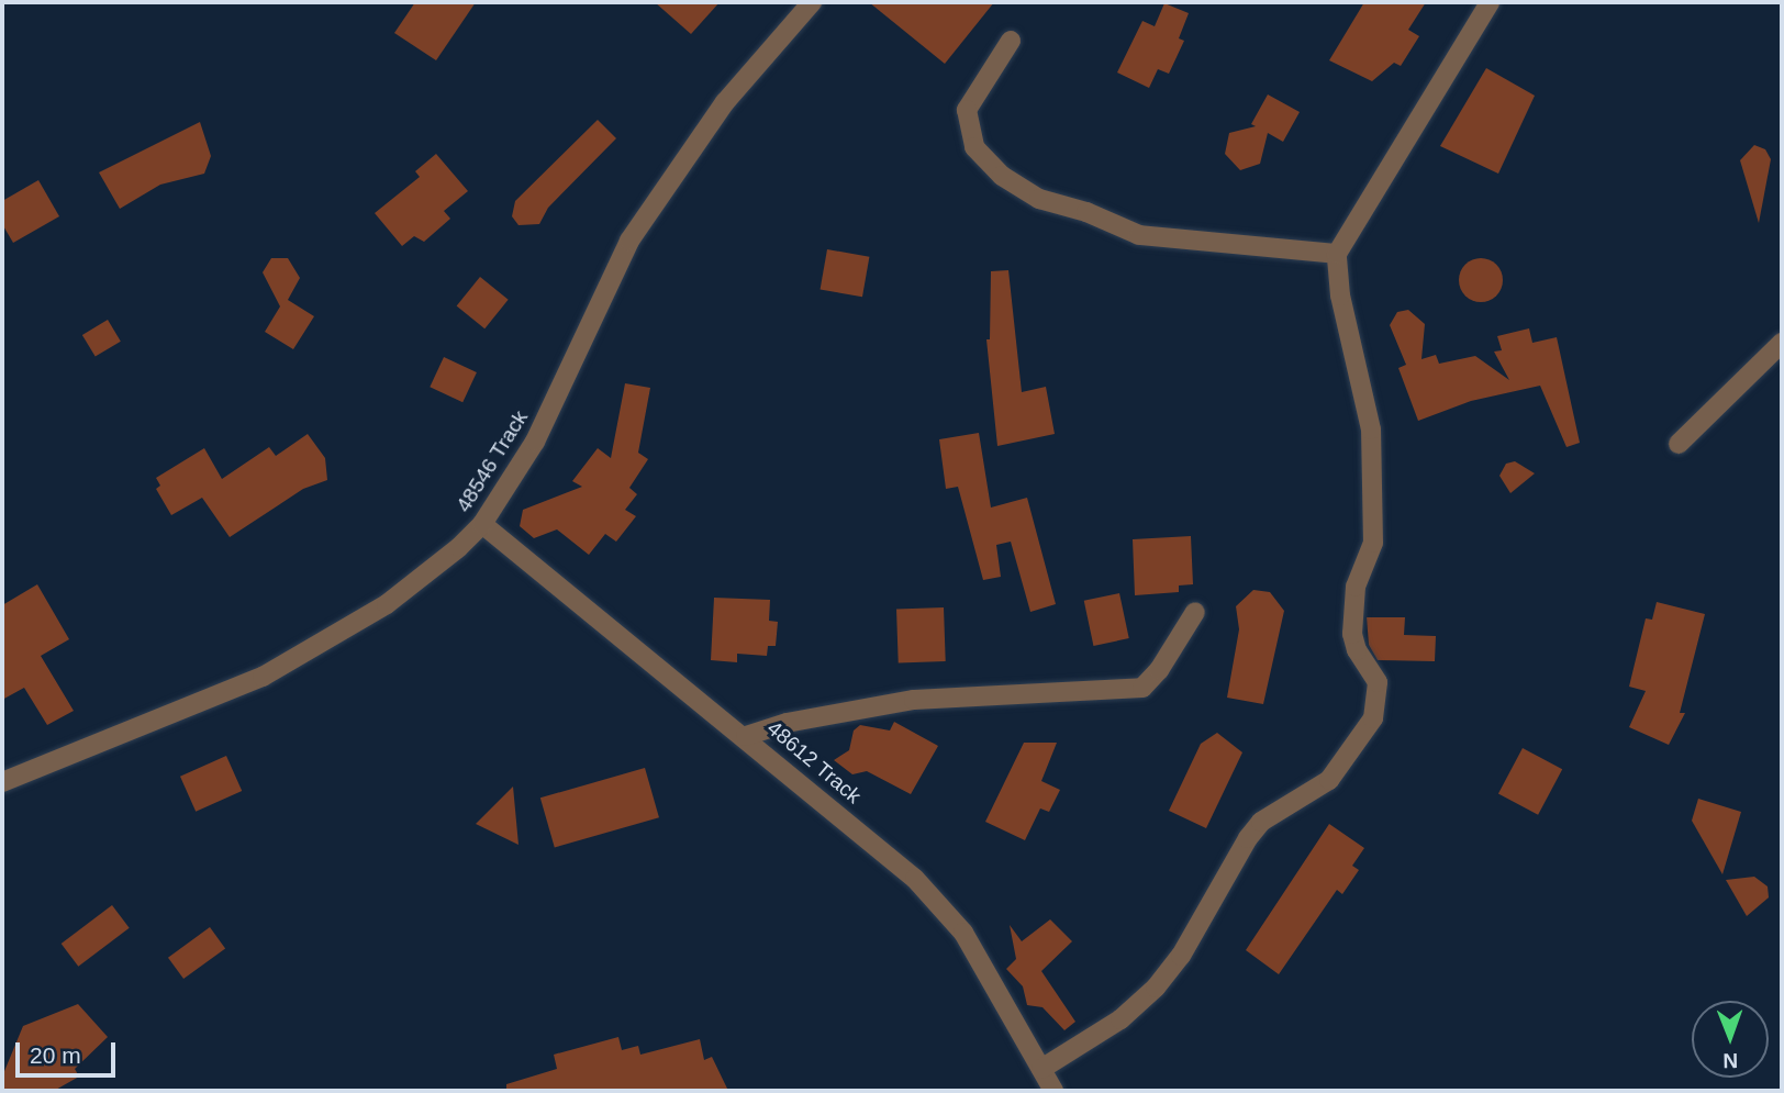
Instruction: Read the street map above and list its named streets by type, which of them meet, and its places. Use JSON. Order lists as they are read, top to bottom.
{
  "streets": {
    "street": ["48546 Track", "48612 Track"]
  },
  "crossings": [
    ["48546 Track", "48612 Track"]
  ],
  "scale_bar": "20 m",
  "north": "bottom"
}
